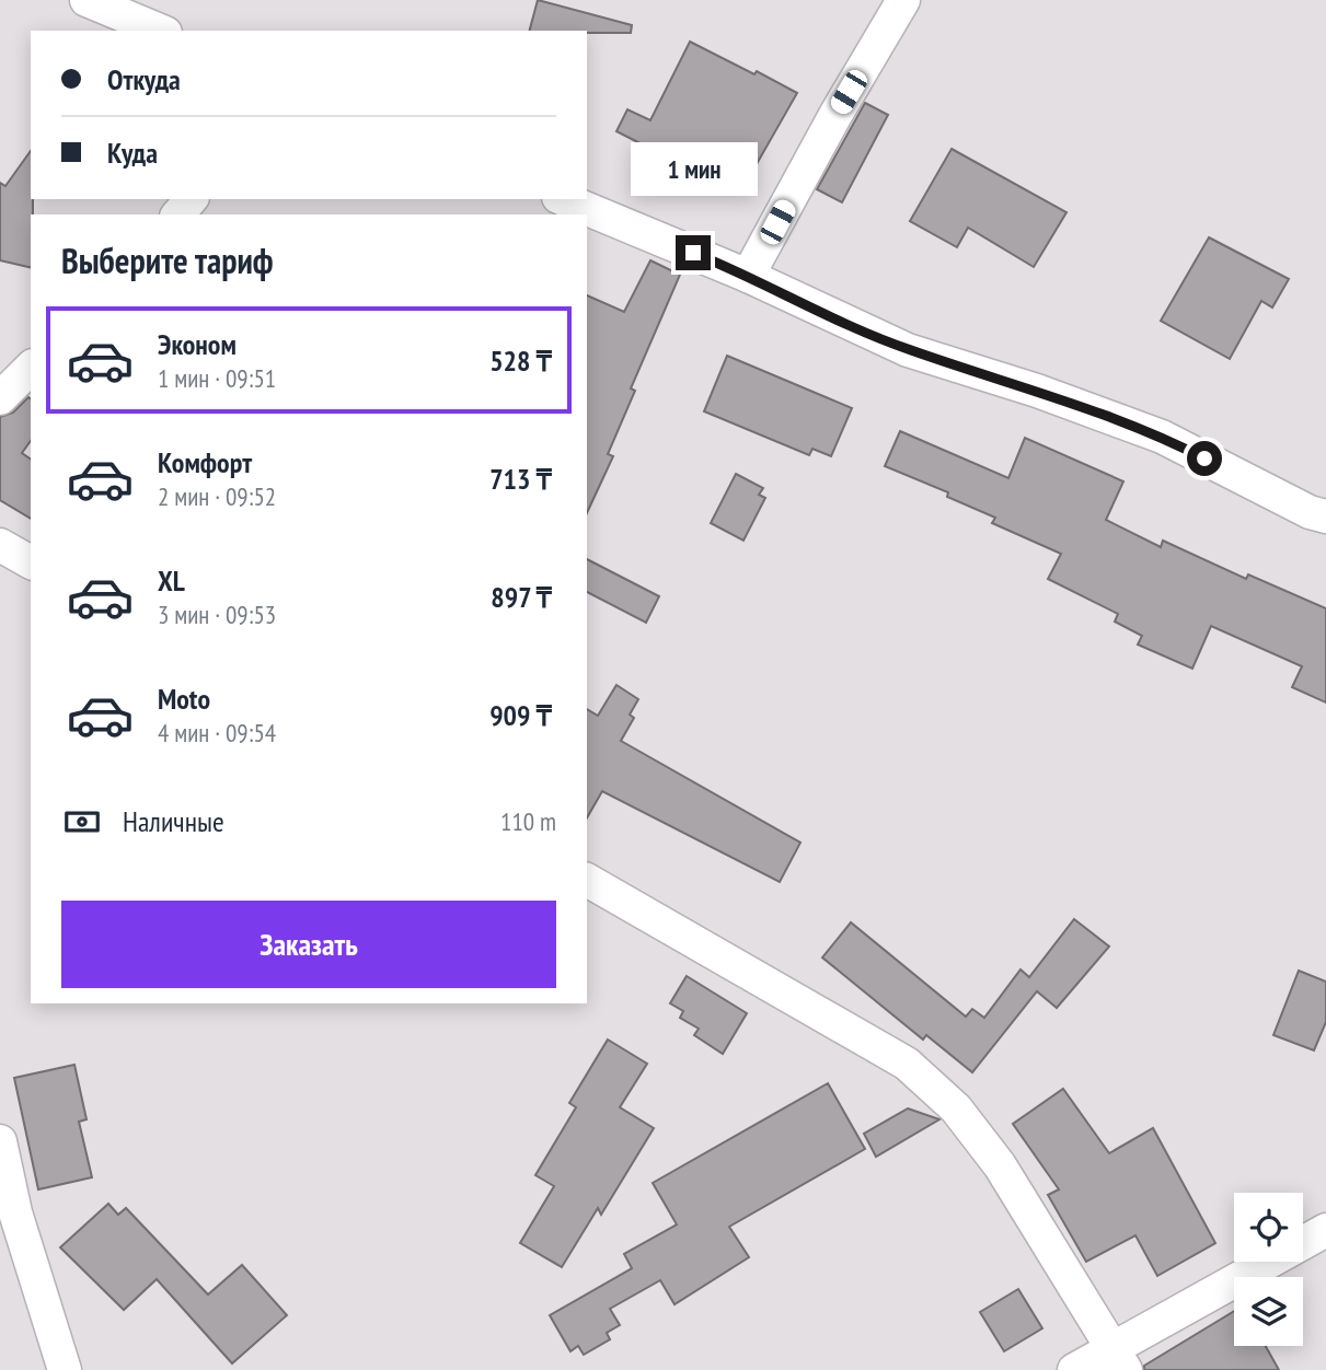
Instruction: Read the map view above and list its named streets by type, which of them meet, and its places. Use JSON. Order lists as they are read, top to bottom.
{
  "page": {
    "banner": ["Откуда", "Куда"],
    "bubble": "1 мин",
    "heading": "Выберите тариф",
    "list": [
      {
        "name": "Эконом",
        "note": "1 мин · 09:51",
        "value": "528 ₸"
      },
      {
        "name": "Комфорт",
        "note": "2 мин · 09:52",
        "value": "713 ₸"
      },
      {
        "name": "XL",
        "note": "3 мин · 09:53",
        "value": "897 ₸"
      },
      {
        "name": "Moto",
        "note": "4 мин · 09:54",
        "value": "909 ₸"
      }
    ],
    "pay": ["Наличные", "110 m"],
    "buttons": "Заказать"
  }
}
